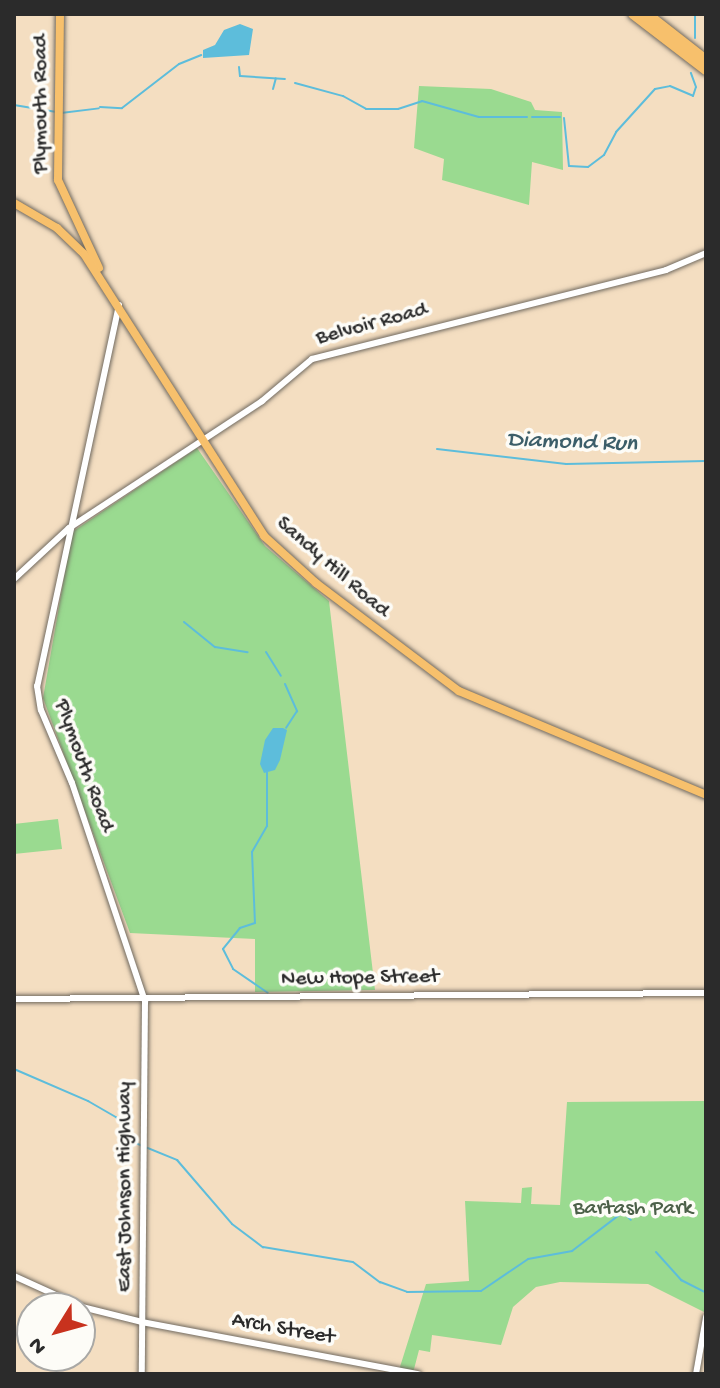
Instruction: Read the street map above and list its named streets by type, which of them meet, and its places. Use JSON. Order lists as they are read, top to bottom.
{
  "streets": {
    "main road": ["Plymouth Road", "Sandy Hill Road"],
    "street": [
      "Belvoir Road",
      "New Hope Street",
      "East Johnson Highway",
      "Arch Street"
    ]
  },
  "crossings": [
    ["Plymouth Road", "Belvoir Road"],
    ["Plymouth Road", "Sandy Hill Road"],
    ["Plymouth Road", "New Hope Street"],
    ["Plymouth Road", "East Johnson Highway"],
    ["Belvoir Road", "Sandy Hill Road"],
    ["New Hope Street", "East Johnson Highway"],
    ["East Johnson Highway", "Arch Street"]
  ],
  "water": ["Diamond Run"],
  "parks": ["Bartash Park"],
  "north": "bottom left"
}
